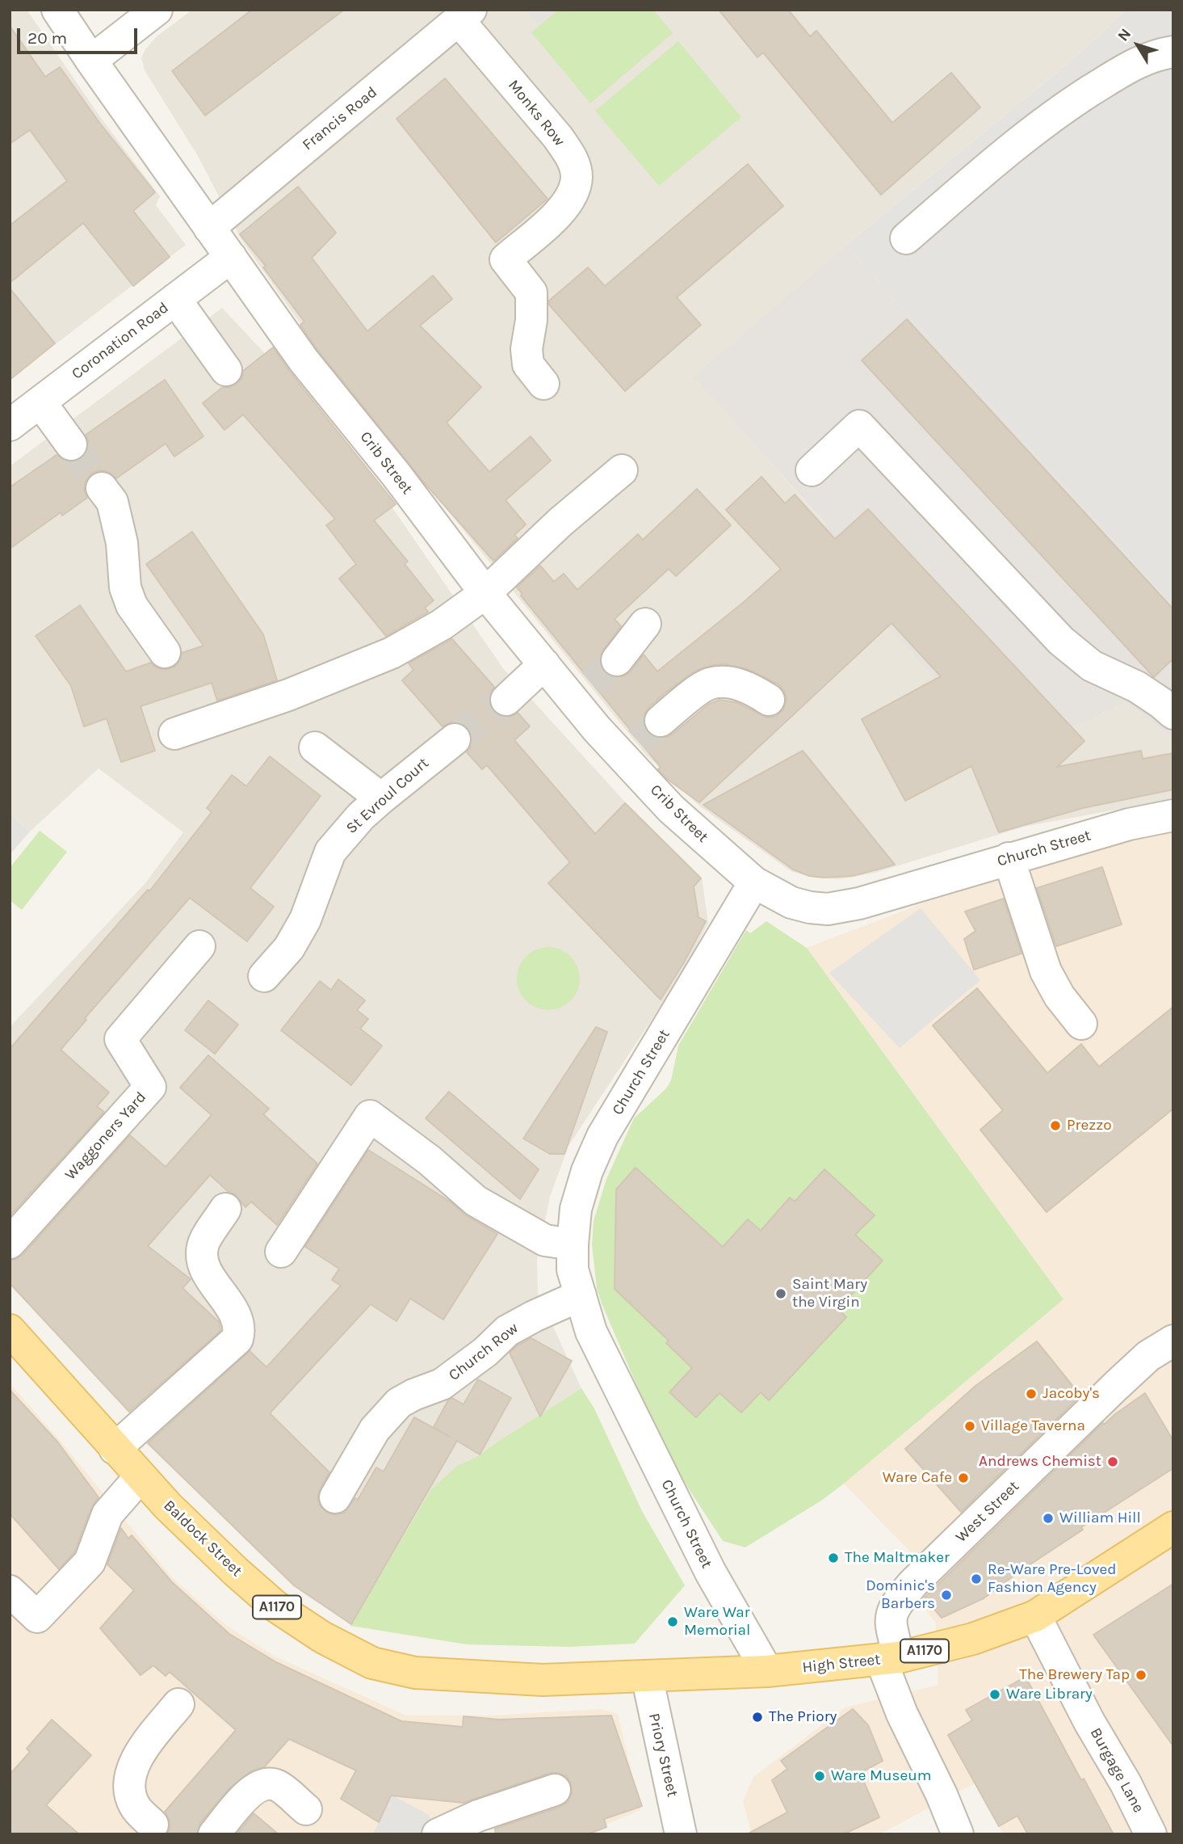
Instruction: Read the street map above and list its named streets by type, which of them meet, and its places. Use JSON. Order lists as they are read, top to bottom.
{
  "streets": {
    "main road": ["Baldock Street", "A1170", "High Street"],
    "street": [
      "Monks Row",
      "Francis Road",
      "Coronation Road",
      "Crib Street",
      "St Evroul Court",
      "Church Street",
      "Waggoners Yard",
      "Church Row",
      "West Street",
      "Priory Street",
      "Burgage Lane"
    ]
  },
  "crossings": [
    ["Monks Row", "Francis Road"],
    ["Francis Road", "Crib Street"],
    ["Coronation Road", "Crib Street"],
    ["Crib Street", "Church Street"],
    ["Church Street", "Church Row"],
    ["Church Street", "High Street"],
    ["West Street", "High Street"],
    ["Baldock Street", "High Street"],
    ["Baldock Street", "Priory Street"],
    ["High Street", "Priory Street"],
    ["High Street", "Burgage Lane"]
  ],
  "places": [
    "Prezzo",
    "Saint Mary the Virgin",
    "Jacoby's",
    "Village Taverna",
    "Andrews Chemist",
    "Ware Cafe",
    "William Hill",
    "The Maltmaker",
    "Re-Ware Pre-Loved Fashion Agency",
    "Dominic's Barbers",
    "Ware War Memorial",
    "The Brewery Tap",
    "Ware Library",
    "The Priory",
    "Ware Museum"
  ],
  "scale_bar": "20 m",
  "north": "top left"
}
